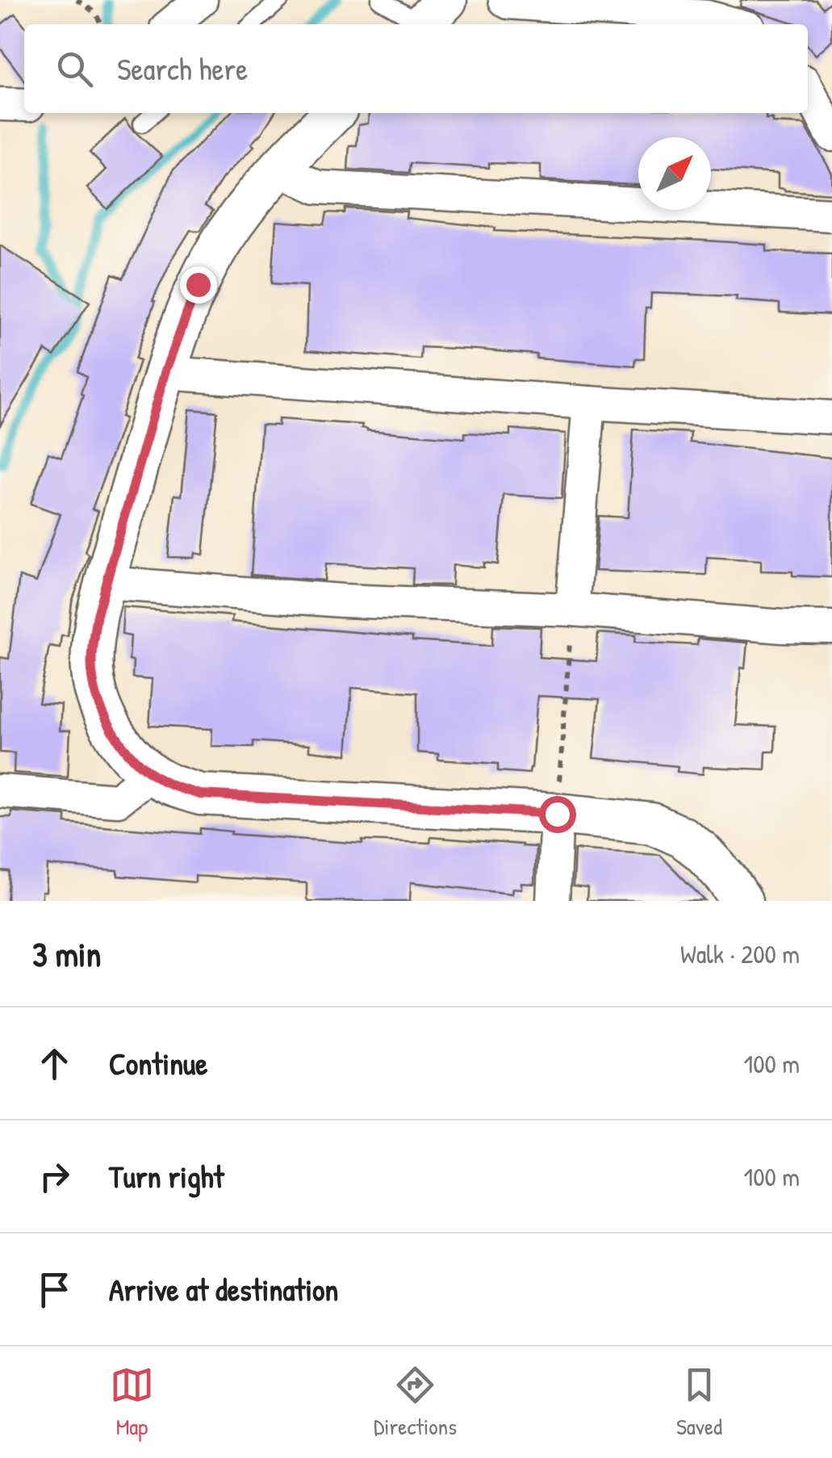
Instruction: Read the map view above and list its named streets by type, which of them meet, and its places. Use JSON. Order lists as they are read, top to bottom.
{
  "north": "top right",
  "page": {
    "search": "Search here",
    "heading": ["3 min", "Walk · 200 m"],
    "list": [
      ["Continue", "100 m"],
      ["Turn right", "100 m"],
      "Arrive at destination"
    ],
    "nav": ["Map", "Directions", "Saved"]
  }
}
